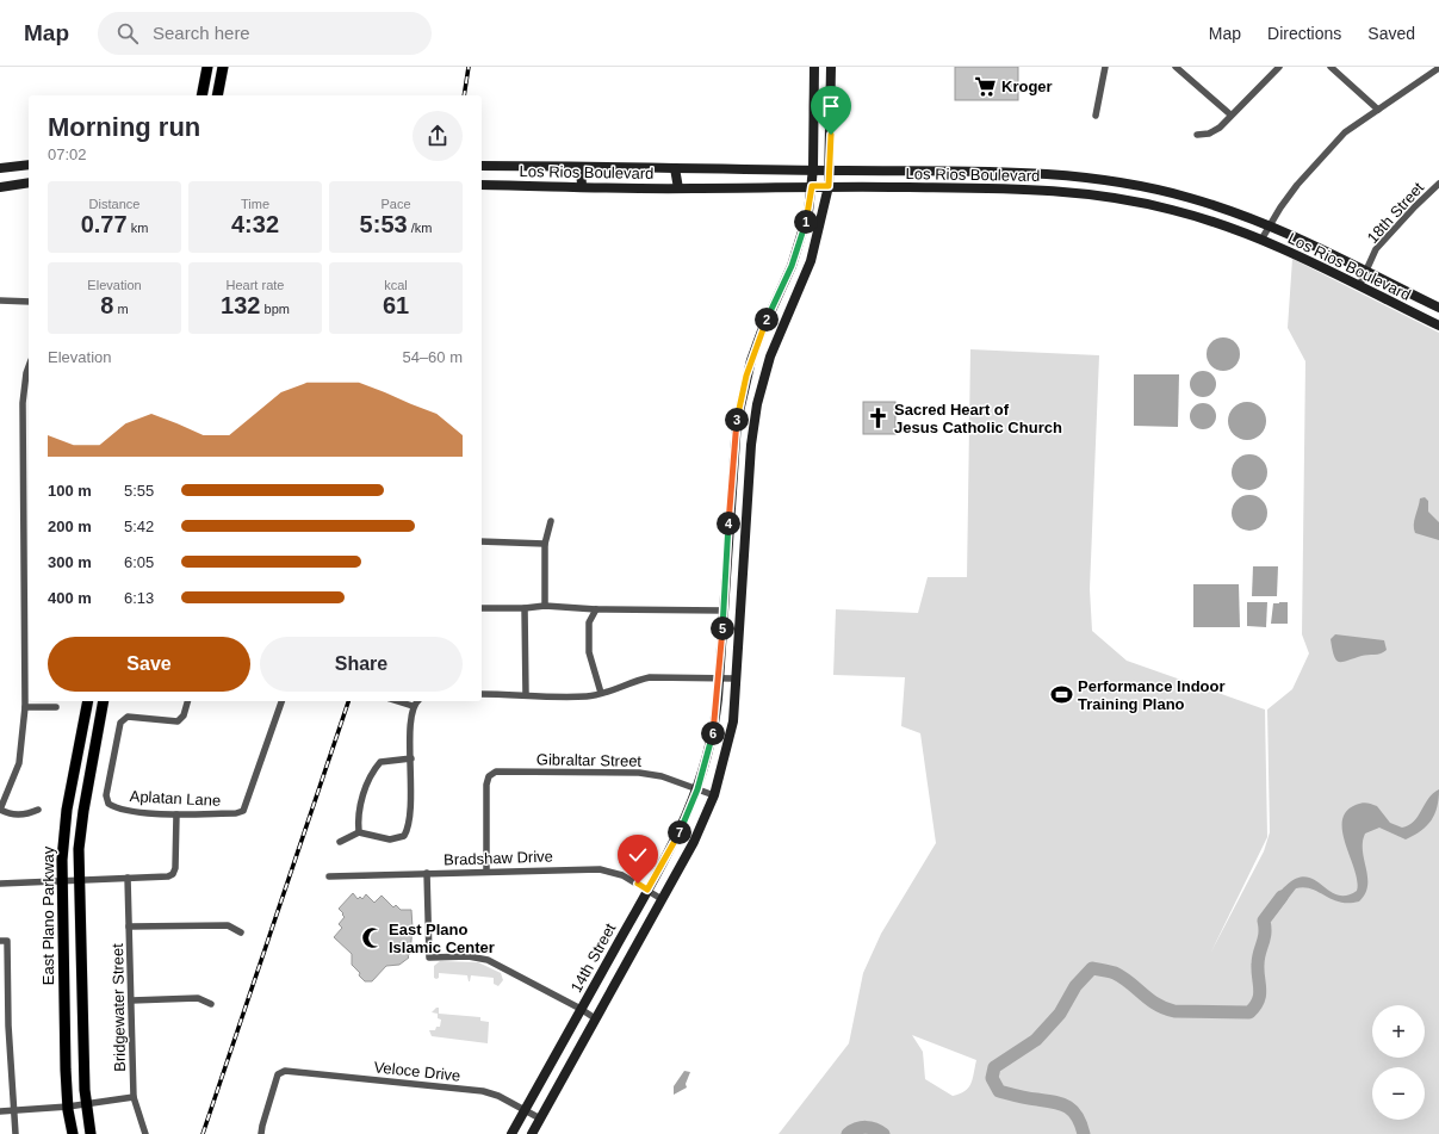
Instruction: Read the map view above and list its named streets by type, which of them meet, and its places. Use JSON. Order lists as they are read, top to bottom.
{
  "streets": {
    "main road": ["Los Rios Boulevard", "East Plano Parkway", "14th Street"],
    "street": [
      "18th Street",
      "Gibraltar Street",
      "Aplatan Lane",
      "Bradshaw Drive",
      "Bridgewater Street",
      "Veloce Drive"
    ]
  },
  "crossings": [
    ["Los Rios Boulevard", "18th Street"],
    ["Los Rios Boulevard", "14th Street"],
    ["Gibraltar Street", "Bradshaw Drive"],
    ["Gibraltar Street", "14th Street"],
    ["Bradshaw Drive", "14th Street"],
    ["14th Street", "Veloce Drive"]
  ],
  "places": {
    "supermarket": ["Kroger"],
    "church": ["Sacred Heart of Jesus Catholic Church"],
    "sports": ["Performance Indoor Training Plano"],
    "mosque": ["East Plano Islamic Center"]
  },
  "page": {
    "header": "Map",
    "search": "Search here",
    "nav": ["Map", "Directions", "Saved"],
    "heading": ["Morning run", "07:02"],
    "stats": [
      ["Distance", "0.77 km"],
      ["Time", "4:32"],
      ["Pace", "5:53 /km"],
      ["Elevation", "8 m"],
      ["Heart rate", "132 bpm"],
      ["kcal", "61"]
    ],
    "pins": [
      "1",
      "2",
      "3",
      "4",
      "5",
      "6",
      "7"
    ],
    "chart": ["Elevation", "54–60 m"],
    "list": [
      {
        "name": "100 m",
        "note": "5:55"
      },
      {
        "name": "200 m",
        "note": "5:42"
      },
      {
        "name": "300 m",
        "note": "6:05"
      },
      {
        "name": "400 m",
        "note": "6:13"
      }
    ],
    "buttons": ["Save", "Share"],
    "map_buttons": ["+", "−"]
  }
}
